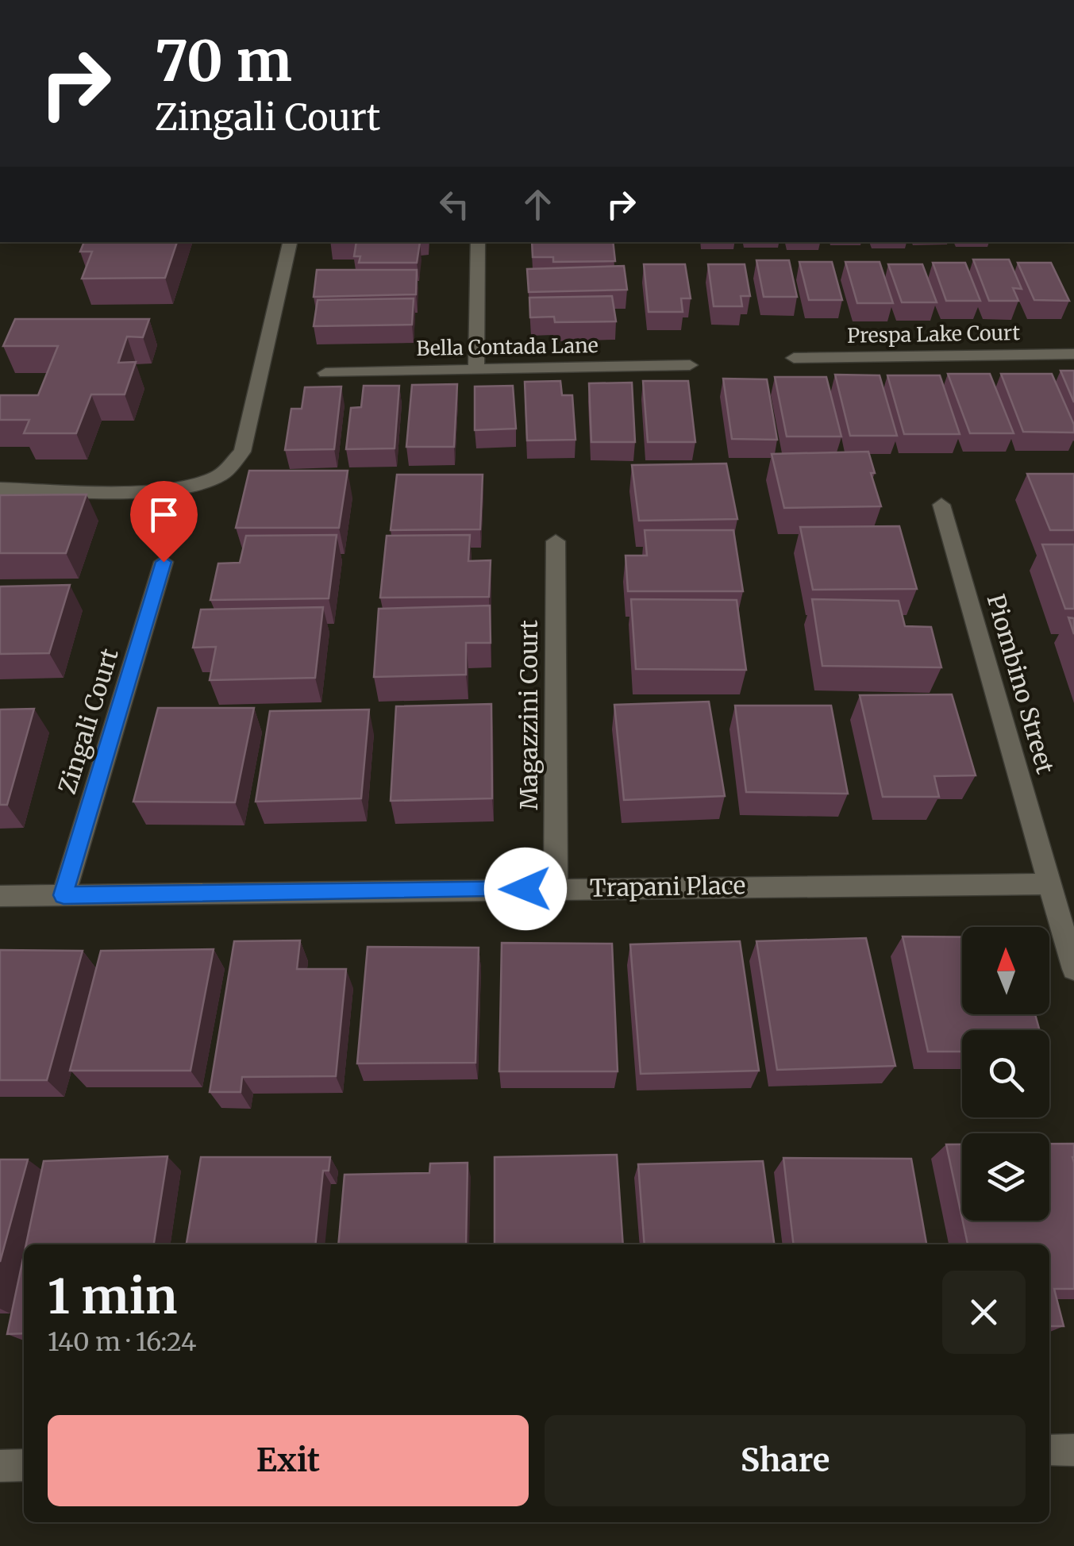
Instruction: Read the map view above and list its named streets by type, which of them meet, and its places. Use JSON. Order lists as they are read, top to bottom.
{
  "streets": {
    "street": [
      "Prespa Lake Court",
      "Bella Contada Lane",
      "Piombino Street",
      "Magazzini Court",
      "Zingali Court",
      "Trapani Place"
    ]
  },
  "crossings": [
    ["Piombino Street", "Trapani Place"],
    ["Magazzini Court", "Trapani Place"],
    ["Zingali Court", "Trapani Place"]
  ],
  "north": "top",
  "page": {
    "turn": ["70 m", "Zingali Court"],
    "heading": ["1 min", "140 m · 16:24"],
    "buttons": ["Exit", "Share"]
  }
}
